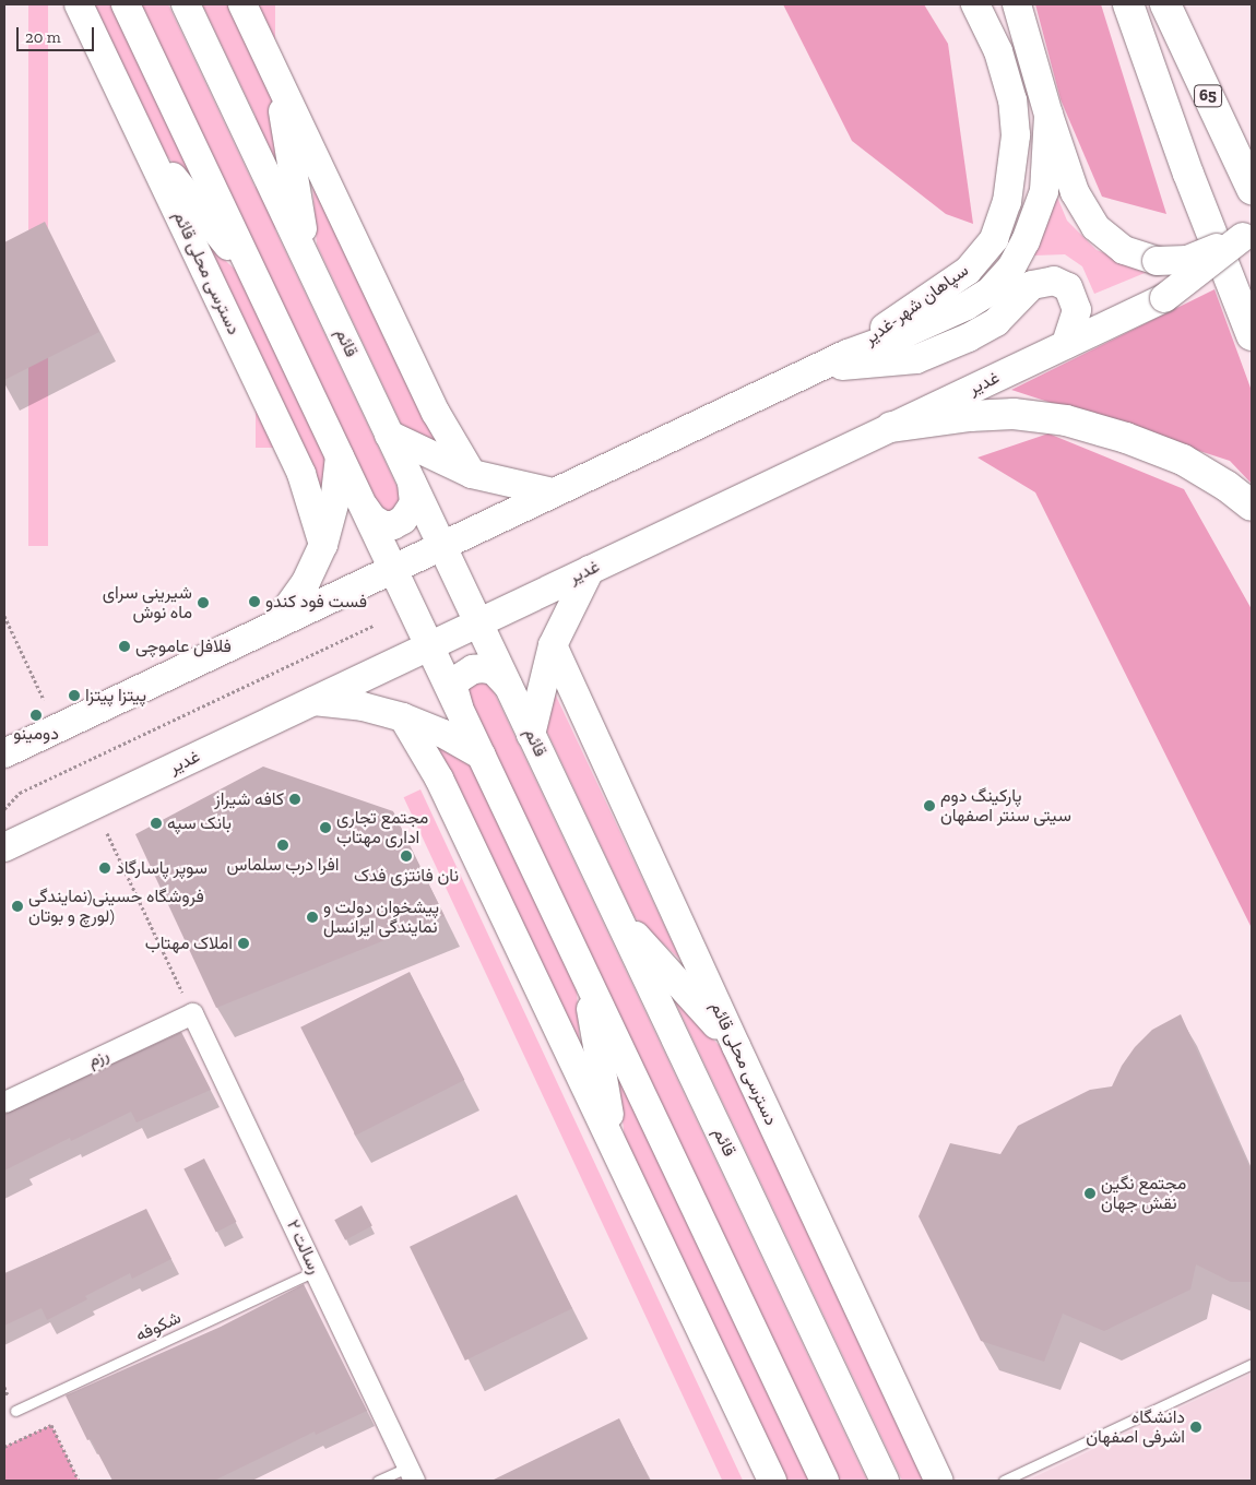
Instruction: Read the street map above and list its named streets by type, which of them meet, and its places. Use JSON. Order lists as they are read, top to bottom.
{
  "streets": {
    "highway": ["65"],
    "main road": [
      "دسترسی محلی قائم",
      "سپاهان شهر-غدیر",
      "قائم",
      "غدیر"
    ],
    "street": ["رزم", "رسالت ۲"],
    "lane": ["شکوفه"]
  },
  "crossings": [
    ["قائم", "غدیر"],
    ["رزم", "رسالت ۲"],
    ["رسالت ۲", "شکوفه"]
  ],
  "places": [
    "فست فود کندو",
    "شیرینی سرای ماه نوش",
    "فلافل عاموچی",
    "پیتزا پیتزا",
    "دومینو",
    "کافه شیراز",
    "پارکینگ دوم سیتی سنتر اصفهان",
    "بانک سپه",
    "مجتمع تجاری اداری مهتاب",
    "افرا درب سلماس",
    "نان فانتزی فدک",
    "سوپر پاسارگاد",
    "فروشگاه حسینی(نمایندگی لورچ و بوتان)",
    "پیشخوان دولت و نمایندگی ایرانسل",
    "املاک مهتاب",
    "مجتمع نگین نقش جهان",
    "دانشگاه اشرفی اصفهان"
  ],
  "scale_bar": "20 m"
}
